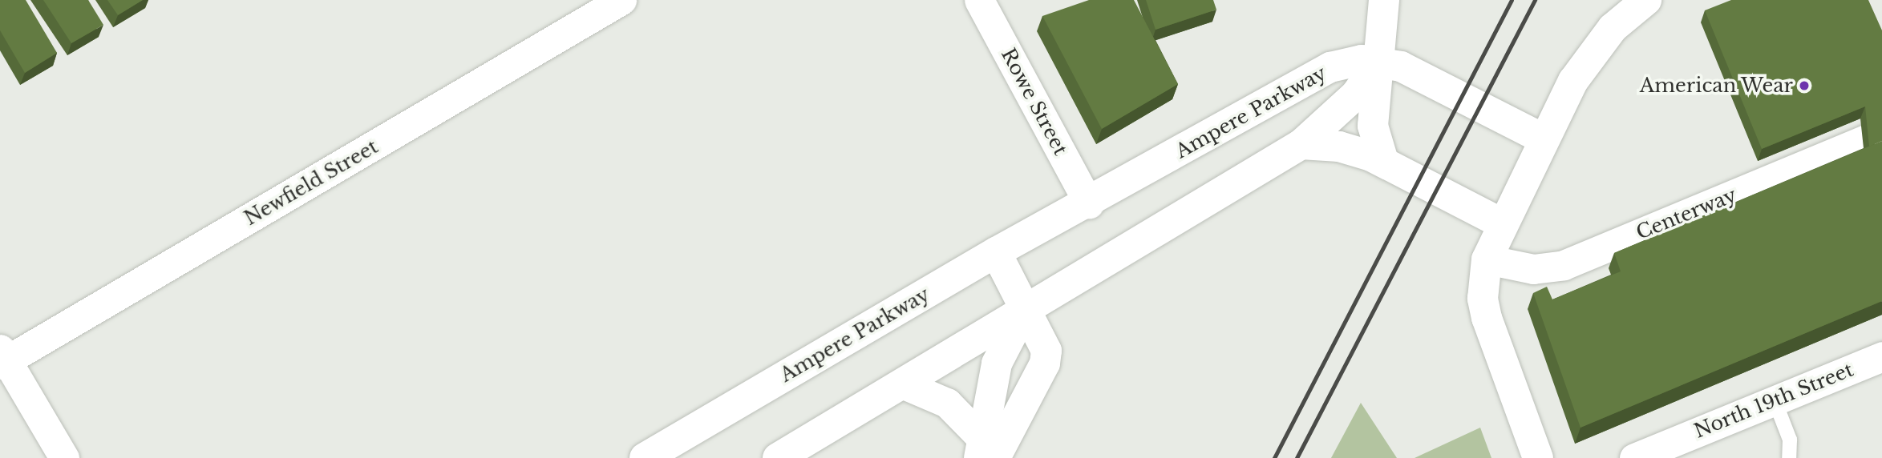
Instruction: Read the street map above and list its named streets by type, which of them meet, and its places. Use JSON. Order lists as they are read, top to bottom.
{
  "streets": {
    "street": [
      "Rowe Street",
      "Ampere Parkway",
      "Newfield Street",
      "Centerway",
      "North 19th Street"
    ]
  },
  "crossings": [
    ["Rowe Street", "Ampere Parkway"]
  ],
  "places": ["American Wear"]
}
